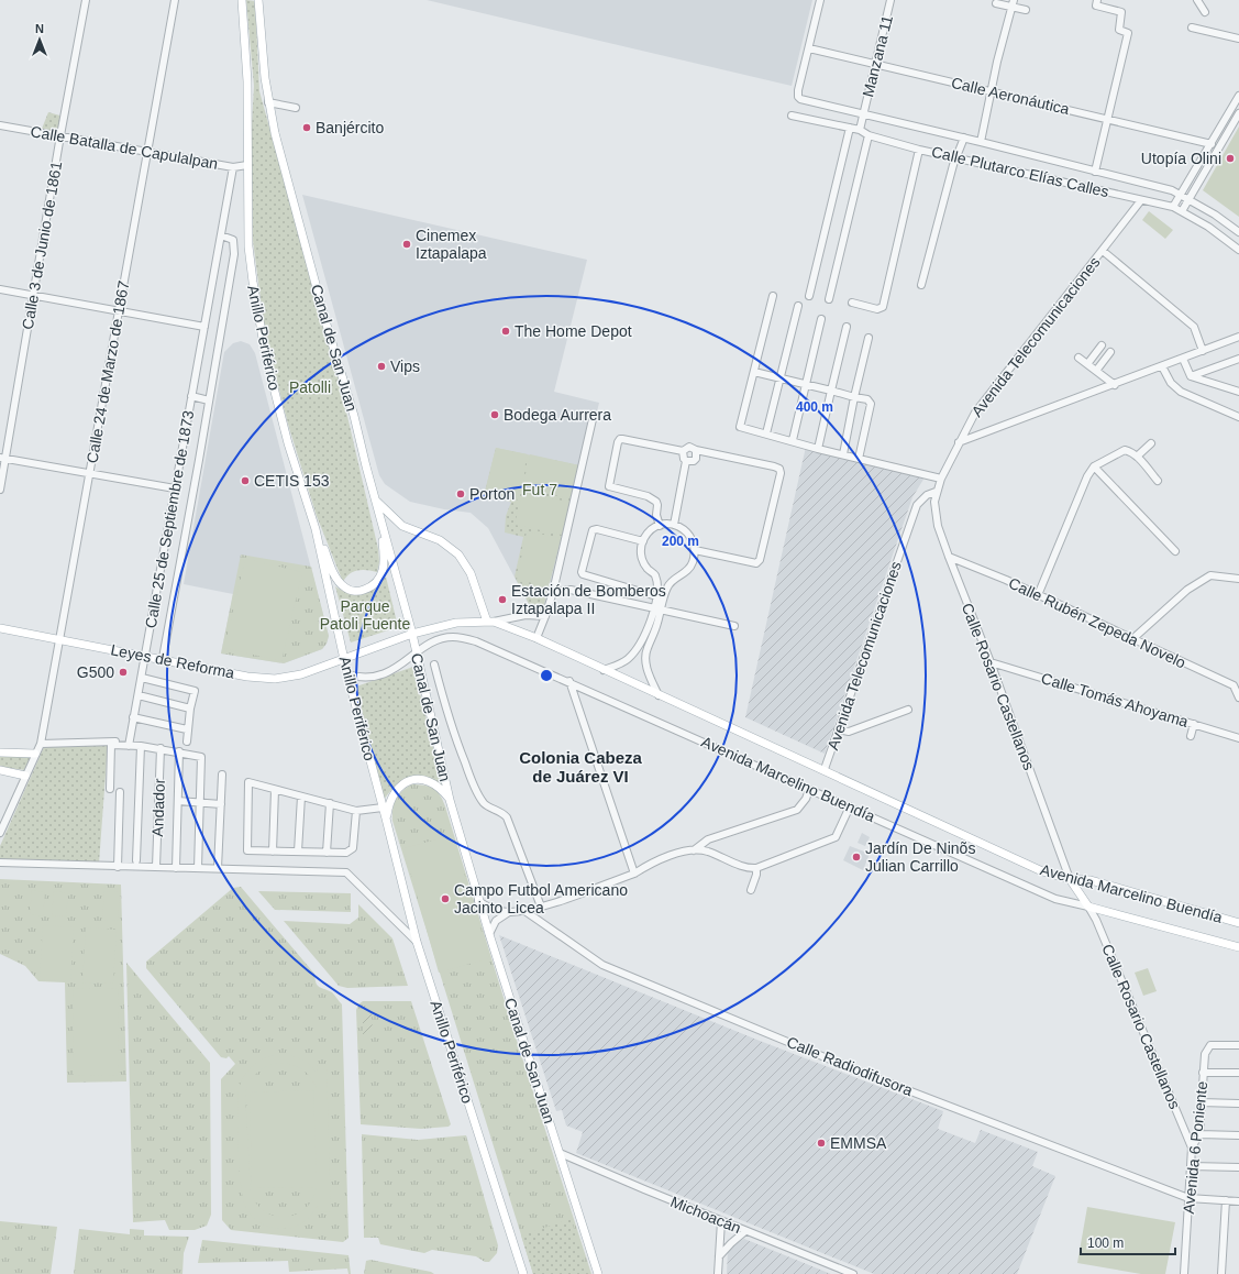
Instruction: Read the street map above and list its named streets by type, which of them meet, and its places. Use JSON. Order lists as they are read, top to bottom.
{
  "streets": {
    "main road": [
      "Anillo Periférico",
      "Canal de San Juan",
      "Leyes de Reforma",
      "Avenida Marcelino Buendía"
    ],
    "street": [
      "Manzana 11",
      "Calle Aeronáutica",
      "Calle Batalla de Capulalpan",
      "Calle Plutarco Elías Calles",
      "Calle 3 de Junio de 1861",
      "Avenida Telecomunicaciones",
      "Calle 24 de Marzo de 1867",
      "Calle 25 de Septiembre de 1873",
      "Calle Rubén Zepeda Novelo",
      "Calle Rosario Castellanos",
      "Calle Tomás Ahoyama",
      "Andador",
      "Calle Radiodifusora",
      "Avenida 6 Poniente",
      "Michoacán"
    ]
  },
  "crossings": [
    ["Manzana 11", "Calle Aeronáutica"],
    ["Manzana 11", "Calle Plutarco Elías Calles"],
    ["Calle Aeronáutica", "Calle Plutarco Elías Calles"],
    ["Calle Batalla de Capulalpan", "Calle 3 de Junio de 1861"],
    ["Calle Batalla de Capulalpan", "Anillo Periférico"],
    ["Calle Batalla de Capulalpan", "Calle 24 de Marzo de 1867"],
    ["Calle Batalla de Capulalpan", "Calle 25 de Septiembre de 1873"],
    ["Calle Plutarco Elías Calles", "Avenida Telecomunicaciones"],
    ["Avenida Telecomunicaciones", "Calle Rosario Castellanos"],
    ["Avenida Telecomunicaciones", "Avenida Marcelino Buendía"],
    ["Anillo Periférico", "Leyes de Reforma"],
    ["Anillo Periférico", "Avenida Marcelino Buendía"],
    ["Canal de San Juan", "Avenida Marcelino Buendía"],
    ["Canal de San Juan", "Michoacán"],
    ["Calle 24 de Marzo de 1867", "Leyes de Reforma"],
    ["Calle 25 de Septiembre de 1873", "Leyes de Reforma"],
    ["Calle Rubén Zepeda Novelo", "Calle Rosario Castellanos"],
    ["Leyes de Reforma", "Avenida Marcelino Buendía"],
    ["Calle Rosario Castellanos", "Calle Tomás Ahoyama"],
    ["Calle Rosario Castellanos", "Avenida Marcelino Buendía"],
    ["Calle Rosario Castellanos", "Avenida 6 Poniente"],
    ["Calle Radiodifusora", "Avenida 6 Poniente"]
  ],
  "districts": ["Colonia Cabeza de Juárez VI"],
  "parks": ["Patolli", "Fut 7", "Parque Patoli Fuente"],
  "places": [
    "Banjército",
    "Utopía Olini",
    "Cinemex Iztapalapa",
    "The Home Depot",
    "Vips",
    "Bodega Aurrera",
    "CETIS 153",
    "Porton",
    "Estación de Bomberos Iztapalapa II",
    "G500",
    "Jardín De Ninõs Julian Carrillo",
    "Campo Futbol Americano Jacinto Licea",
    "EMMSA"
  ],
  "scale_bar": "100 m",
  "north": "top",
  "rings": ["400 m", "200 m"]
}
